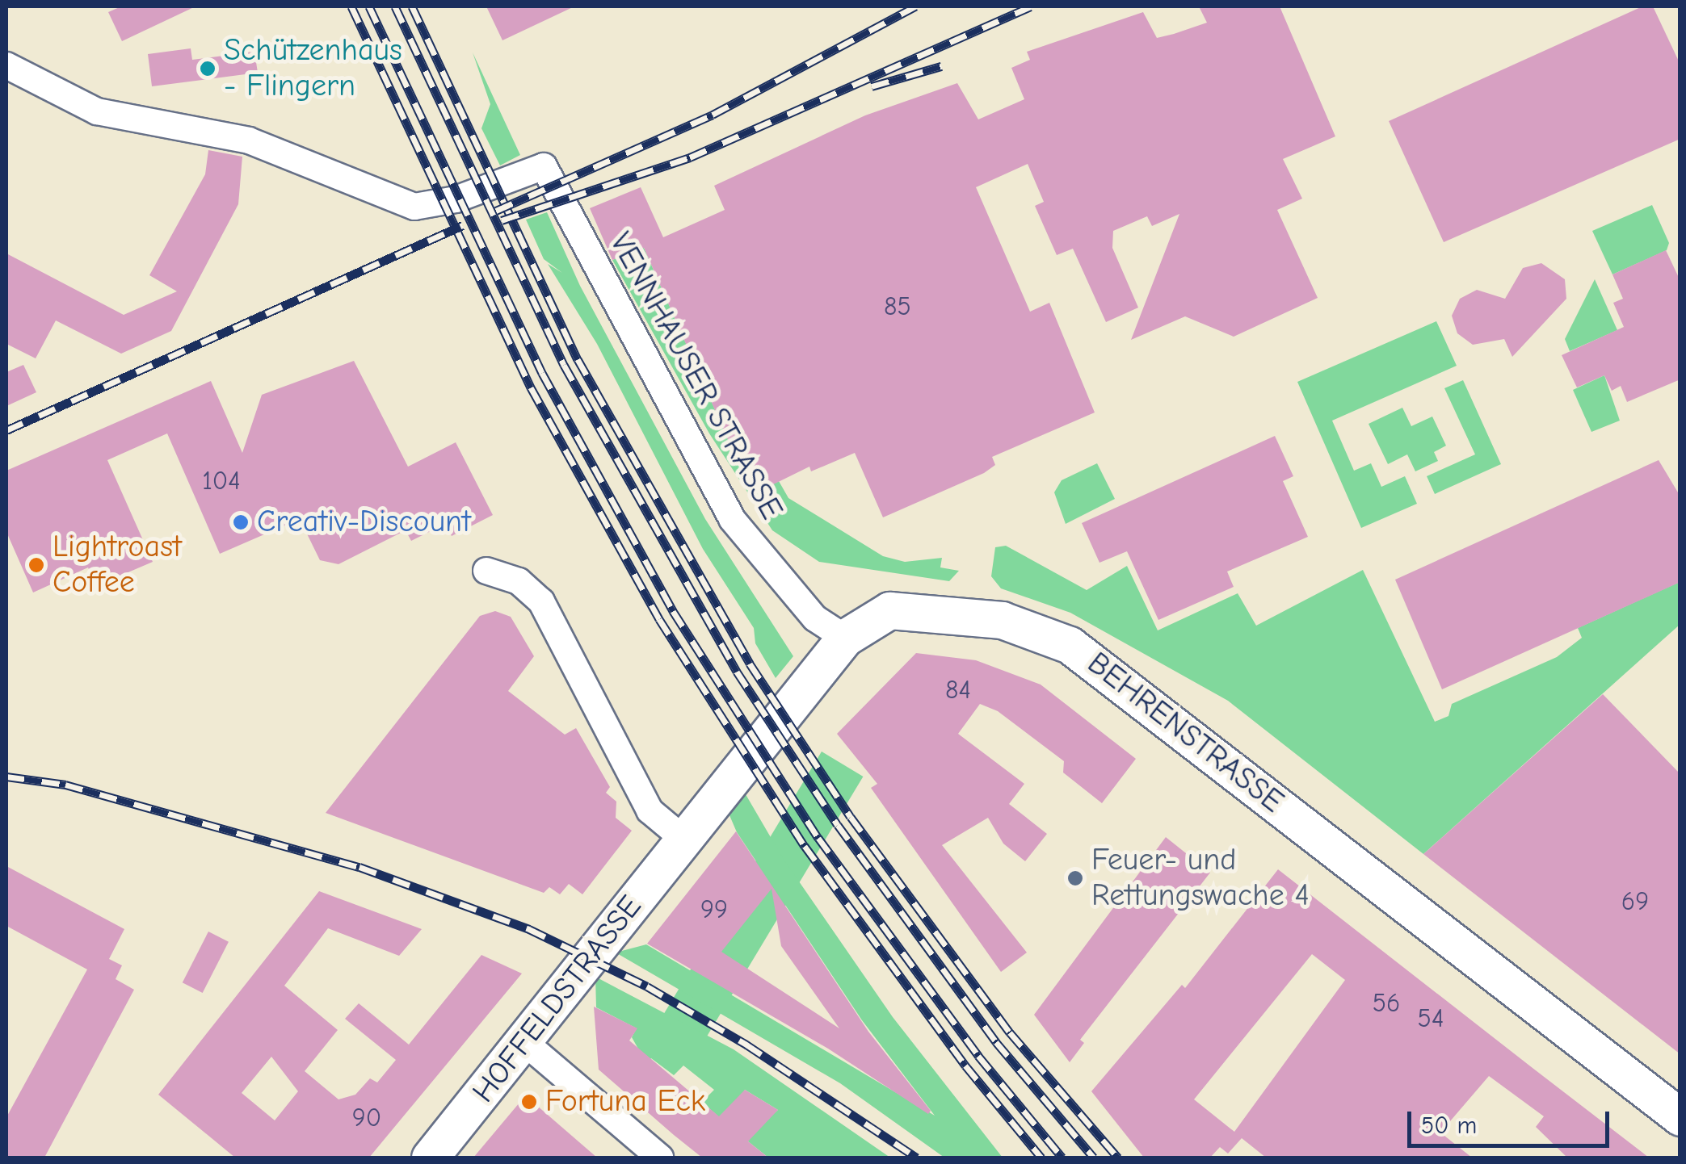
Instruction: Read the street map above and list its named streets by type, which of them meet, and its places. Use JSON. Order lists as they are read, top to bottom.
{
  "streets": {
    "street": ["VENNHAUSER STRASSE", "BEHRENSTRASSE", "HOFFELDSTRASSE"]
  },
  "crossings": [
    ["VENNHAUSER STRASSE", "BEHRENSTRASSE"],
    ["VENNHAUSER STRASSE", "HOFFELDSTRASSE"],
    ["BEHRENSTRASSE", "HOFFELDSTRASSE"]
  ],
  "places": [
    "Schützenhaus - Flingern",
    "Creativ-Discount",
    "Lightroast Coffee",
    "Feuer- und Rettungswache 4",
    "Fortuna Eck"
  ],
  "house_numbers": [
    "85",
    "104",
    "84",
    "69",
    "99",
    "56",
    "54",
    "90"
  ],
  "scale_bar": "50 m"
}
